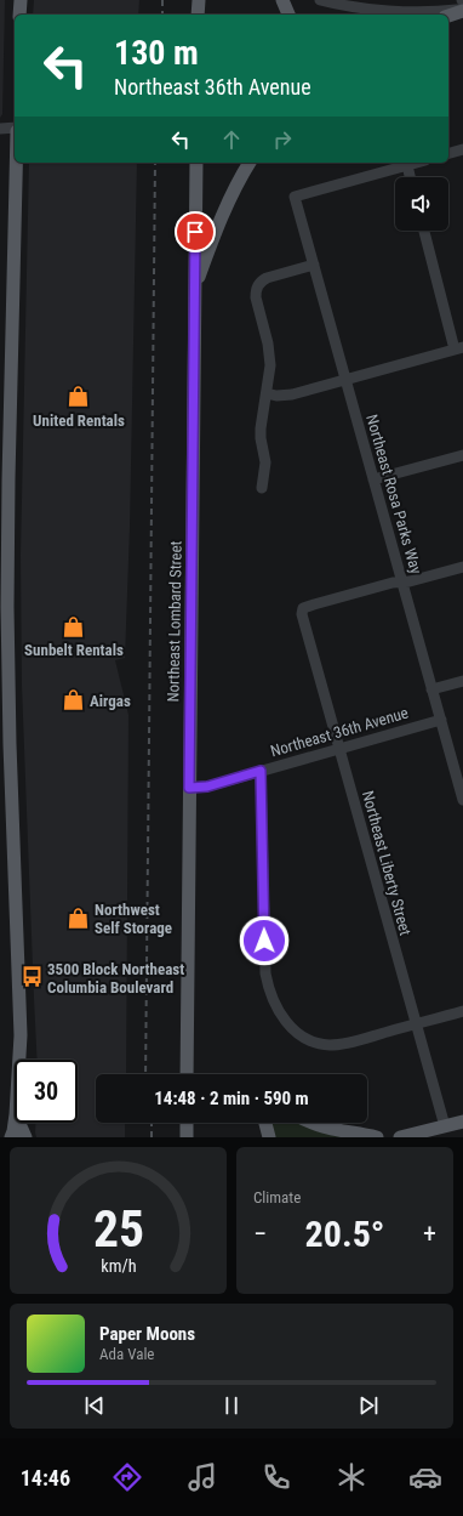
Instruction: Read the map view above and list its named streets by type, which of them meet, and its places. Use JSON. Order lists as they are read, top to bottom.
{
  "streets": {
    "main road": ["Northeast Lombard Street"],
    "street": ["Northeast Rosa Parks Way", "Northeast 36th Avenue", "Northeast Liberty Street"]
  },
  "crossings": [
    ["Northeast Rosa Parks Way", "Northeast 36th Avenue"],
    ["Northeast Rosa Parks Way", "Northeast Liberty Street"],
    ["Northeast Lombard Street", "Northeast 36th Avenue"],
    ["Northeast 36th Avenue", "Northeast Liberty Street"]
  ],
  "places": {
    "shop": [
      "United Rentals",
      "Sunbelt Rentals",
      "Airgas",
      "Northwest Self Storage"
    ],
    "bus stop": ["3500 Block Northeast Columbia Boulevard"]
  },
  "page": {
    "turn": ["130 m", "Northeast 36th Avenue"],
    "limit": "30",
    "trip": "14:48 · 2 min · 590 m",
    "tile": "Climate",
    "heat": ["−", "20.5°", "+"],
    "song": ["Paper Moons", "Ada Vale"],
    "tabs": "14:46",
    "gauge": ["25", "km/h"]
  }
}
